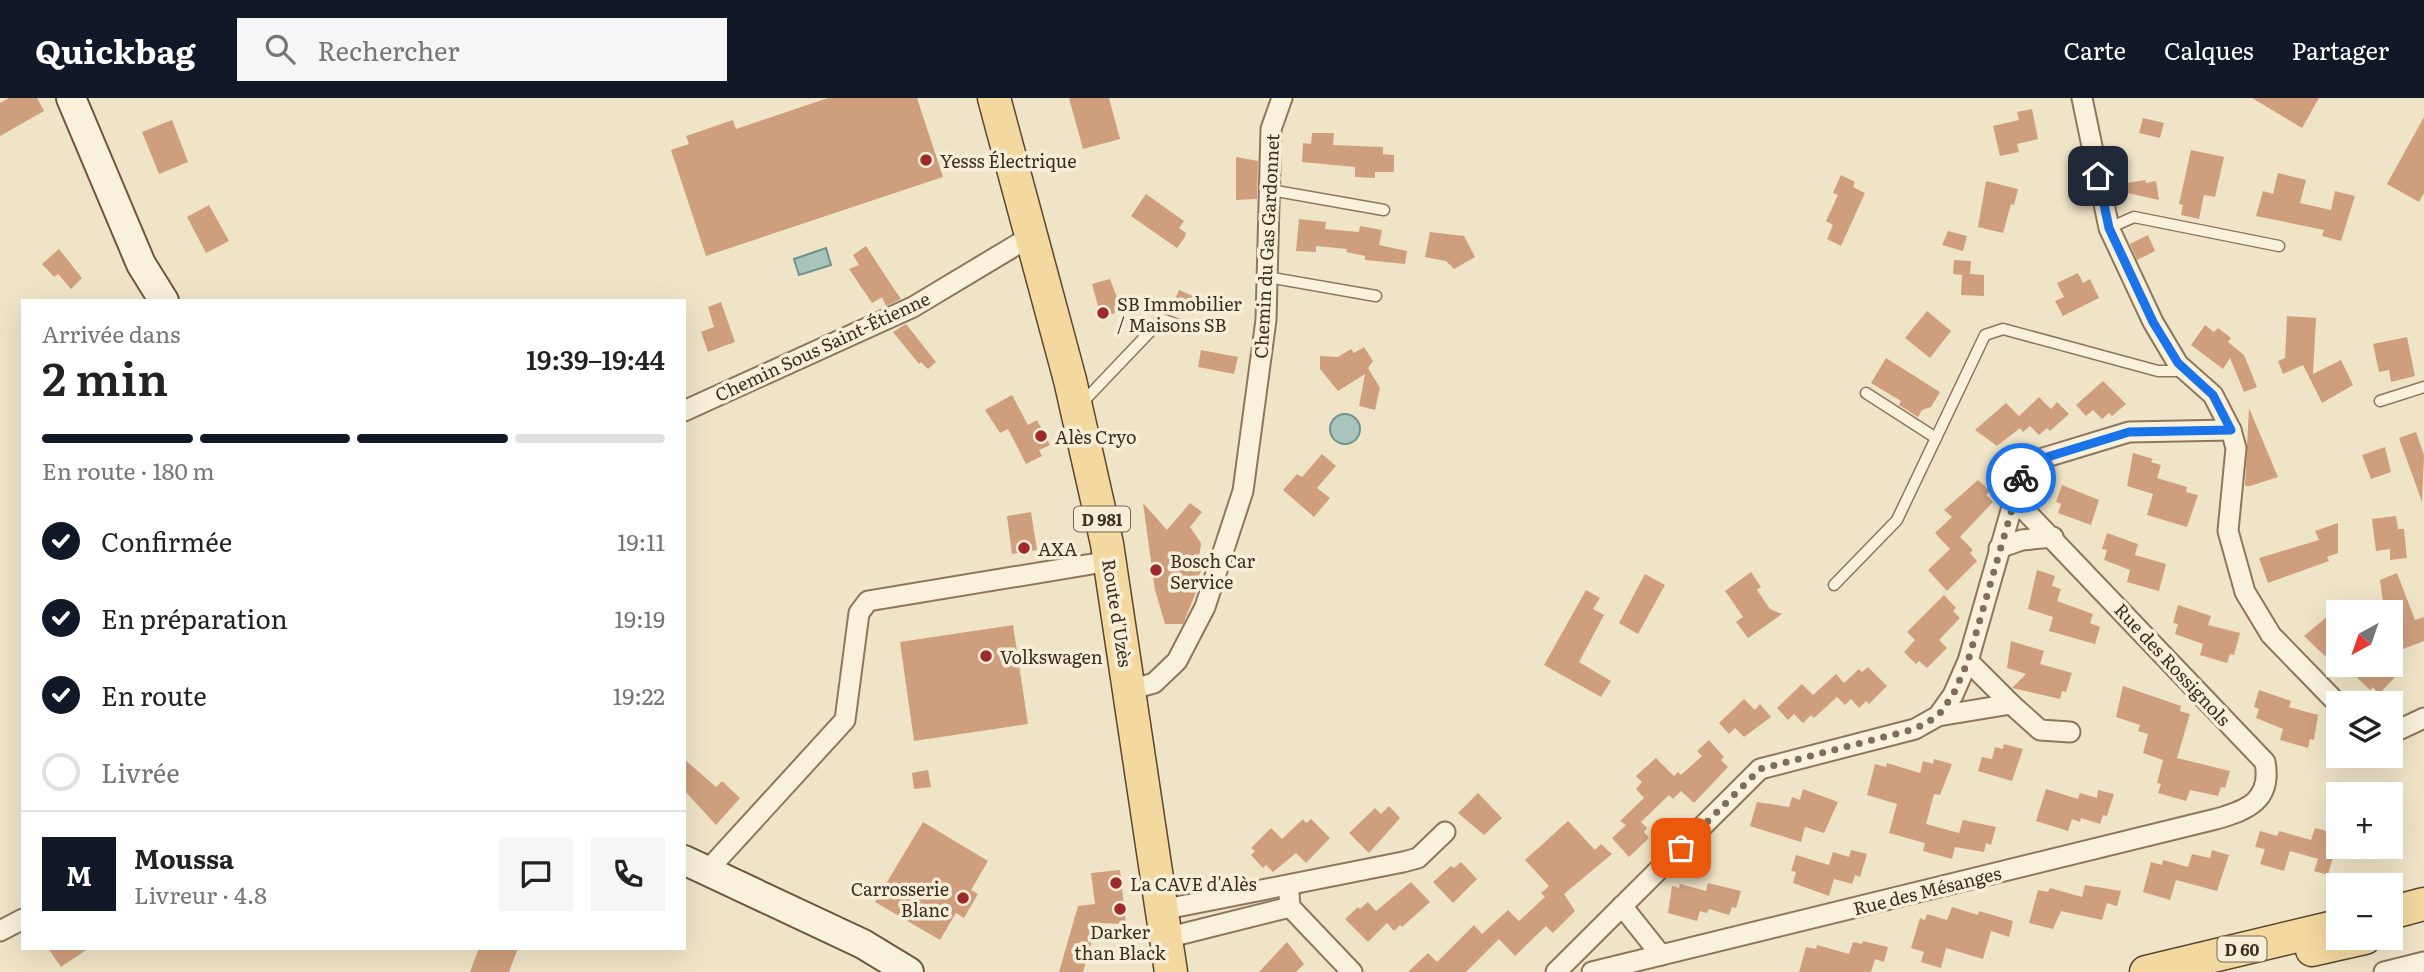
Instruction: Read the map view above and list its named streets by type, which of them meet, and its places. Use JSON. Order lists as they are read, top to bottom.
{
  "streets": {
    "main road": ["D 981", "Route d'Uzès", "D 60"],
    "street": [
      "Chemin du Gas Gardonnet",
      "Chemin Sous Saint-Étienne",
      "Rue des Rossignols",
      "Rue des Mésanges"
    ]
  },
  "crossings": [
    ["Chemin du Gas Gardonnet", "Route d'Uzès"],
    ["Chemin Sous Saint-Étienne", "Route d'Uzès"],
    ["Rue des Rossignols", "Rue des Mésanges"]
  ],
  "places": [
    "Yesss Électrique",
    "SB Immobilier / Maisons SB",
    "Alès Cryo",
    "AXA",
    "Bosch Car Service",
    "Volkswagen",
    "La CAVE d'Alès",
    "Carrosserie Blanc",
    "Darker than Black"
  ],
  "north": "bottom left",
  "page": {
    "header": "Quickbag",
    "search": "Rechercher",
    "nav": ["Carte", "Calques", "Partager"],
    "heading": ["2 min", "Arrivée dans", "19:39–19:44"],
    "panel": ["Moussa", "Livreur · 4.8"],
    "bar": "En route · 180 m",
    "list": [
      ["Confirmée", "19:11"],
      ["En préparation", "19:19"],
      ["En route", "19:22"],
      "Livrée"
    ],
    "map_buttons": ["+", "−"],
    "round": "M"
  }
}
